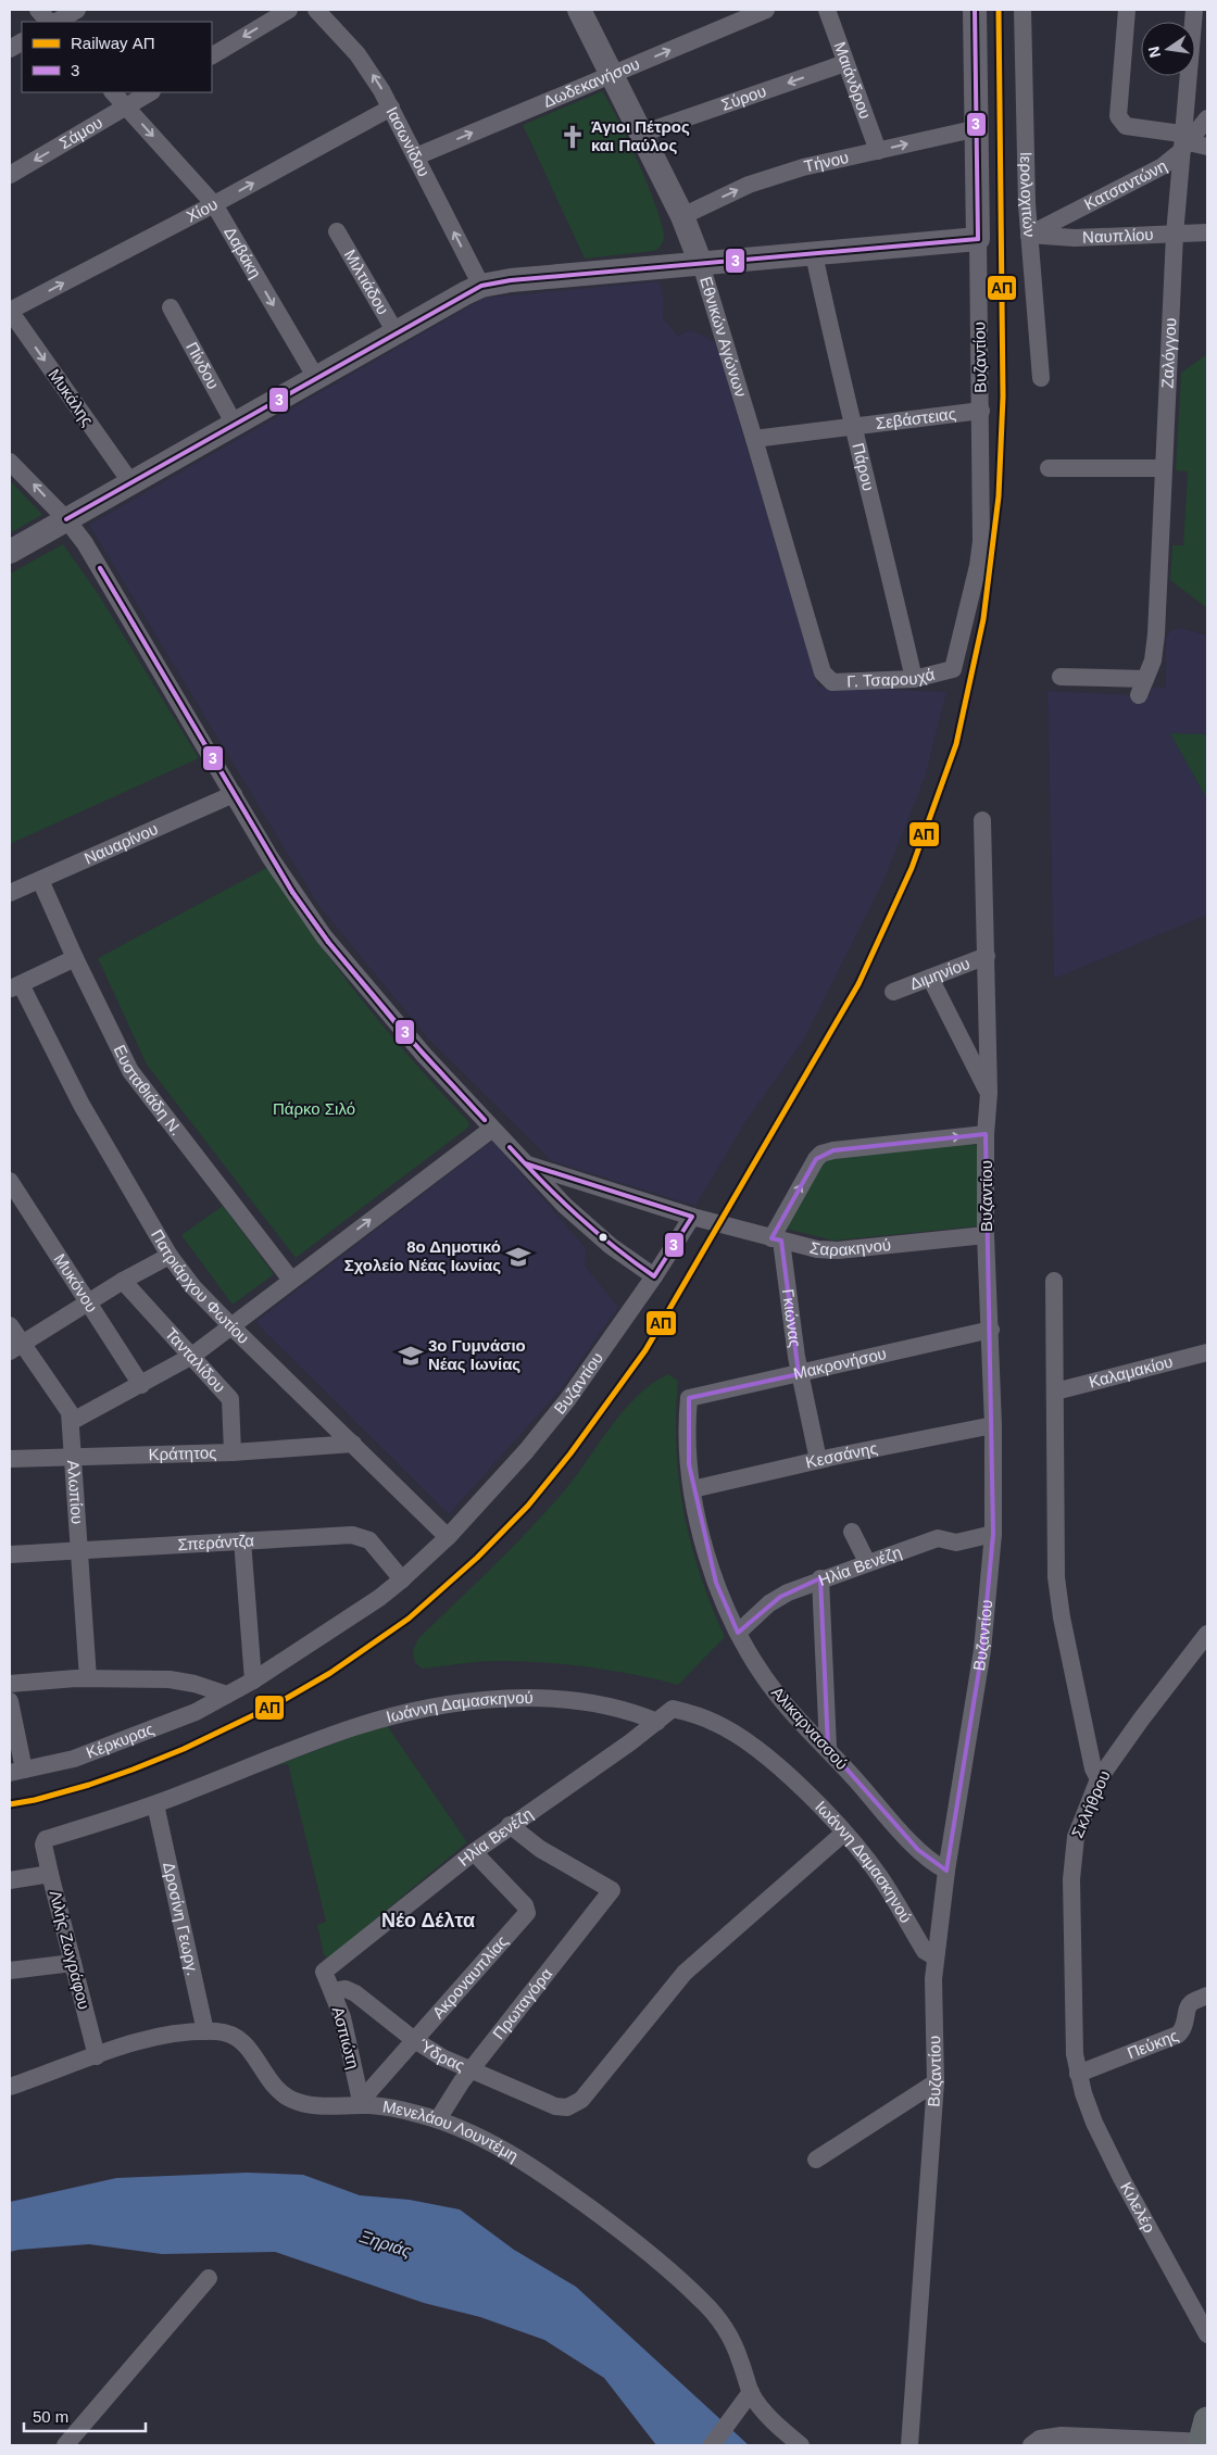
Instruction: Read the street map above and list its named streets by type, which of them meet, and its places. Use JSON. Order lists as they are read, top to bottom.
{
  "streets": {
    "street": [
      "Μαιάνδρου",
      "Δωδεκανήσου",
      "Σύρου",
      "Σάμου",
      "Ιασωνίδου",
      "Τήνου",
      "Κατσαντώνη",
      "Ιερολοχιτών",
      "Χίου",
      "Ναυπλίου",
      "Δαβάκη",
      "Μιλτιάδου",
      "Εθνικών Αγώνων",
      "Ζαλόγγου",
      "Βυζαντίου",
      "Πίνδου",
      "Μυκάλης",
      "Σεβάστειας",
      "Πάρου",
      "Γ. Τσαρουχά",
      "Ναυαρίνου",
      "Διμηνίου",
      "Ευσταθιάδη Ν.",
      "Σαρακηνού",
      "Μυκόνου",
      "Πατριάρχου Φωτίου",
      "Γκιώνας",
      "Τανταλίδου",
      "Μακρονήσου",
      "Καλαμακίου",
      "Κράτητος",
      "Κεσσάνης",
      "Αλωπίου",
      "Σπεράντζα",
      "Ηλία Βενέζη",
      "Ιωάννη Δαμασκηνού",
      "Αλικαρνασσού",
      "Κέρκυρας",
      "Σκλήθρου",
      "Δροσίνη Γεωργ.",
      "Λιλής Ζωγράφου",
      "Ακροναυπλίας",
      "Πρωταγόρα",
      "Ασπιώτη",
      "Πεύκης",
      "Ύδρας",
      "Μενελάου Λουντέμη",
      "Κιλελέρ"
    ]
  },
  "crossings": [
    ["Μαιάνδρου", "Σύρου"],
    ["Μαιάνδρου", "Τήνου"],
    ["Δωδεκανήσου", "Ιασωνίδου"],
    ["Δωδεκανήσου", "Εθνικών Αγώνων"],
    ["Σύρου", "Εθνικών Αγώνων"],
    ["Σάμου", "Δαβάκη"],
    ["Ιασωνίδου", "Χίου"],
    ["Τήνου", "Εθνικών Αγώνων"],
    ["Τήνου", "Βυζαντίου"],
    ["Κατσαντώνη", "Ιερολοχιτών"],
    ["Κατσαντώνη", "Ναυπλίου"],
    ["Κατσαντώνη", "Ζαλόγγου"],
    ["Ιερολοχιτών", "Ναυπλίου"],
    ["Χίου", "Δαβάκη"],
    ["Χίου", "Μυκάλης"],
    ["Ναυπλίου", "Ζαλόγγου"],
    ["Εθνικών Αγώνων", "Σεβάστειας"],
    ["Εθνικών Αγώνων", "Γ. Τσαρουχά"],
    ["Βυζαντίου", "Σεβάστειας"],
    ["Βυζαντίου", "Γ. Τσαρουχά"],
    ["Βυζαντίου", "Διμηνίου"],
    ["Βυζαντίου", "Σαρακηνού"],
    ["Βυζαντίου", "Πατριάρχου Φωτίου"],
    ["Βυζαντίου", "Μακρονήσου"],
    ["Βυζαντίου", "Κεσσάνης"],
    ["Βυζαντίου", "Σπεράντζα"],
    ["Βυζαντίου", "Ηλία Βενέζη"],
    ["Βυζαντίου", "Ιωάννη Δαμασκηνού"],
    ["Βυζαντίου", "Αλικαρνασσού"],
    ["Βυζαντίου", "Κέρκυρας"],
    ["Σεβάστειας", "Πάρου"],
    ["Πάρου", "Γ. Τσαρουχά"],
    ["Ναυαρίνου", "Ευσταθιάδη Ν."],
    ["Σαρακηνού", "Γκιώνας"],
    ["Πατριάρχου Φωτίου", "Κράτητος"],
    ["Γκιώνας", "Μακρονήσου"],
    ["Γκιώνας", "Κεσσάνης"],
    ["Τανταλίδου", "Κράτητος"],
    ["Μακρονήσου", "Αλικαρνασσού"],
    ["Κράτητος", "Αλωπίου"],
    ["Κεσσάνης", "Αλικαρνασσού"],
    ["Αλωπίου", "Σπεράντζα"],
    ["Σπεράντζα", "Κέρκυρας"],
    ["Ηλία Βενέζη", "Ιωάννη Δαμασκηνού"],
    ["Ηλία Βενέζη", "Αλικαρνασσού"],
    ["Ηλία Βενέζη", "Ακροναυπλίας"],
    ["Ηλία Βενέζη", "Πρωταγόρα"],
    ["Ηλία Βενέζη", "Ασπιώτη"],
    ["Ιωάννη Δαμασκηνού", "Δροσίνη Γεωργ."],
    ["Ιωάννη Δαμασκηνού", "Λιλής Ζωγράφου"],
    ["Ιωάννη Δαμασκηνού", "Ύδρας"],
    ["Σκλήθρου", "Πεύκης"],
    ["Σκλήθρου", "Κιλελέρ"],
    ["Δροσίνη Γεωργ.", "Μενελάου Λουντέμη"],
    ["Λιλής Ζωγράφου", "Μενελάου Λουντέμη"],
    ["Ακροναυπλίας", "Ασπιώτη"],
    ["Ακροναυπλίας", "Ύδρας"],
    ["Ακροναυπλίας", "Μενελάου Λουντέμη"],
    ["Πρωταγόρα", "Ύδρας"],
    ["Πρωταγόρα", "Μενελάου Λουντέμη"],
    ["Ασπιώτη", "Ύδρας"],
    ["Ασπιώτη", "Μενελάου Λουντέμη"],
    ["Πεύκης", "Κιλελέρ"]
  ],
  "one_way": [
    "Δωδεκανήσου",
    "Σάμου",
    "Ιασωνίδου",
    "Χίου",
    "Δαβάκη"
  ],
  "districts": ["Νέο Δέλτα"],
  "water": ["Ξηριάς"],
  "parks": ["Πάρκο Σιλό"],
  "places": {
    "church": ["Άγιοι Πέτρος και Παύλος"],
    "school or university": ["8ο Δημοτικό Σχολείο Νέας Ιωνίας", "3ο Γυμνάσιο Νέας Ιωνίας"]
  },
  "lines": ["rail line ΑΠ", "transit line 3"],
  "legend": ["Railway ΑΠ", "3"],
  "scale_bar": "50 m",
  "north": "left"
}
